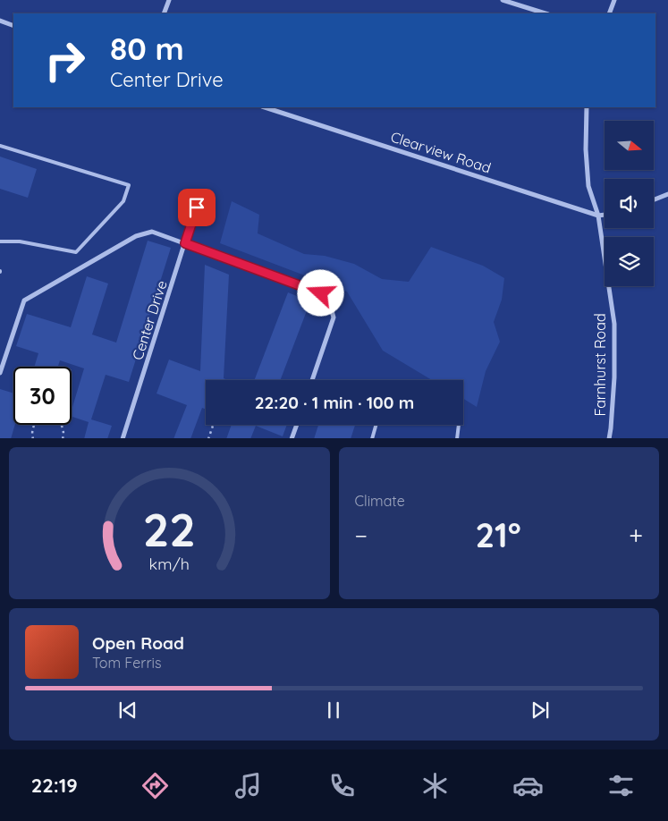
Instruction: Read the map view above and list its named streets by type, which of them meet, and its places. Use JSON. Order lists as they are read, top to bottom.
{
  "streets": {
    "street": ["Clearview Road", "Center Drive", "Farnhurst Road"]
  },
  "crossings": [
    ["Clearview Road", "Farnhurst Road"]
  ],
  "north": "right",
  "page": {
    "turn": ["80 m", "Center Drive"],
    "limit": "30",
    "trip": "22:20 · 1 min · 100 m",
    "tile": "Climate",
    "heat": ["−", "21°", "+"],
    "song": ["Open Road", "Tom Ferris"],
    "tabs": "22:19",
    "gauge": ["22", "km/h"]
  }
}
